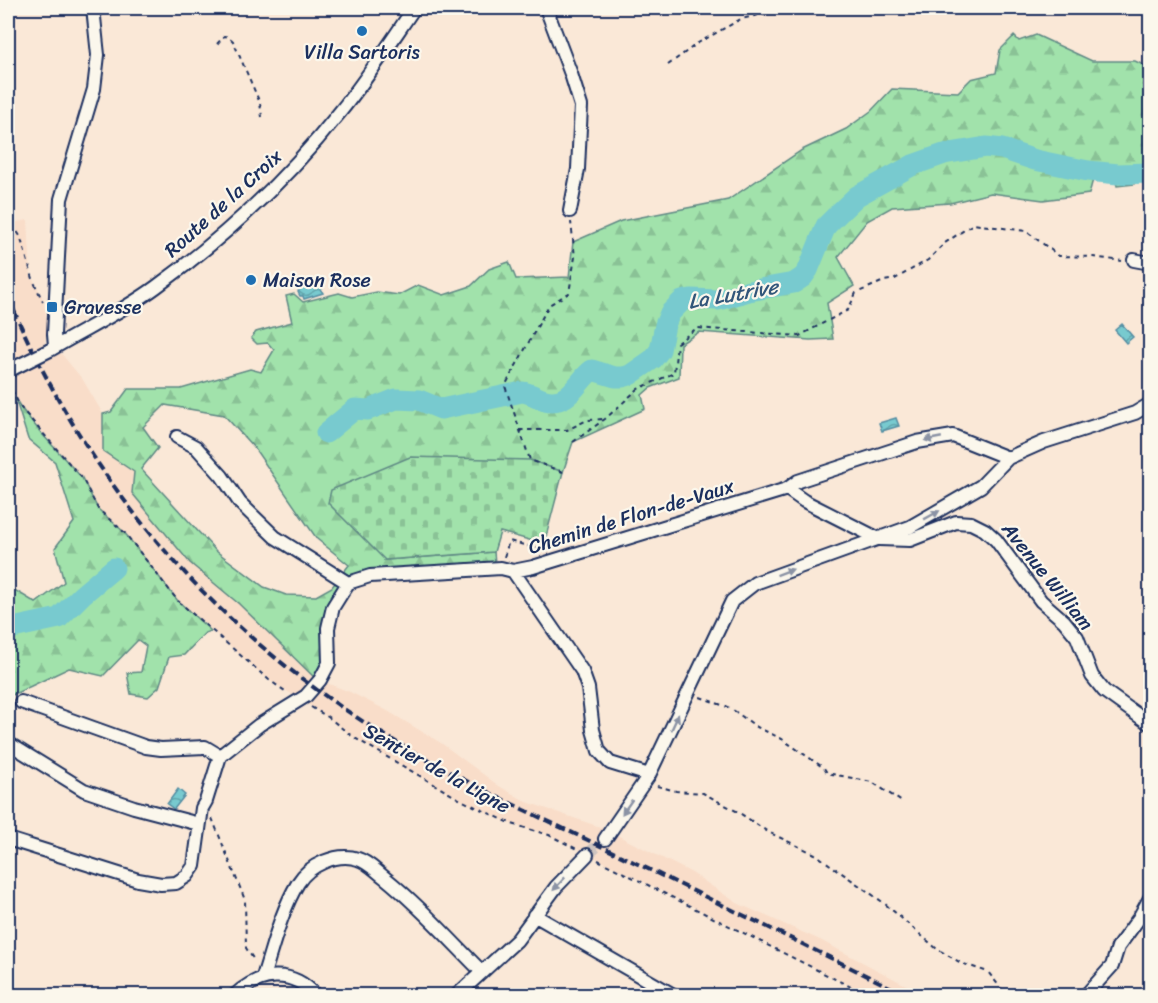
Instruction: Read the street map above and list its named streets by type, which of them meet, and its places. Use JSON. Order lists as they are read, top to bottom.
{
  "streets": {
    "street": ["Route de la Croix", "Chemin de Flon-de-Vaux", "Avenue William"],
    "path": ["Sentier de la Ligne"]
  },
  "crossings": [
    ["Chemin de Flon-de-Vaux", "Avenue William"]
  ],
  "water": ["La Lutrive"],
  "places": {
    "other": ["Villa Sartoris", "Maison Rose"],
    "transit": ["Gravesse"]
  }
}
